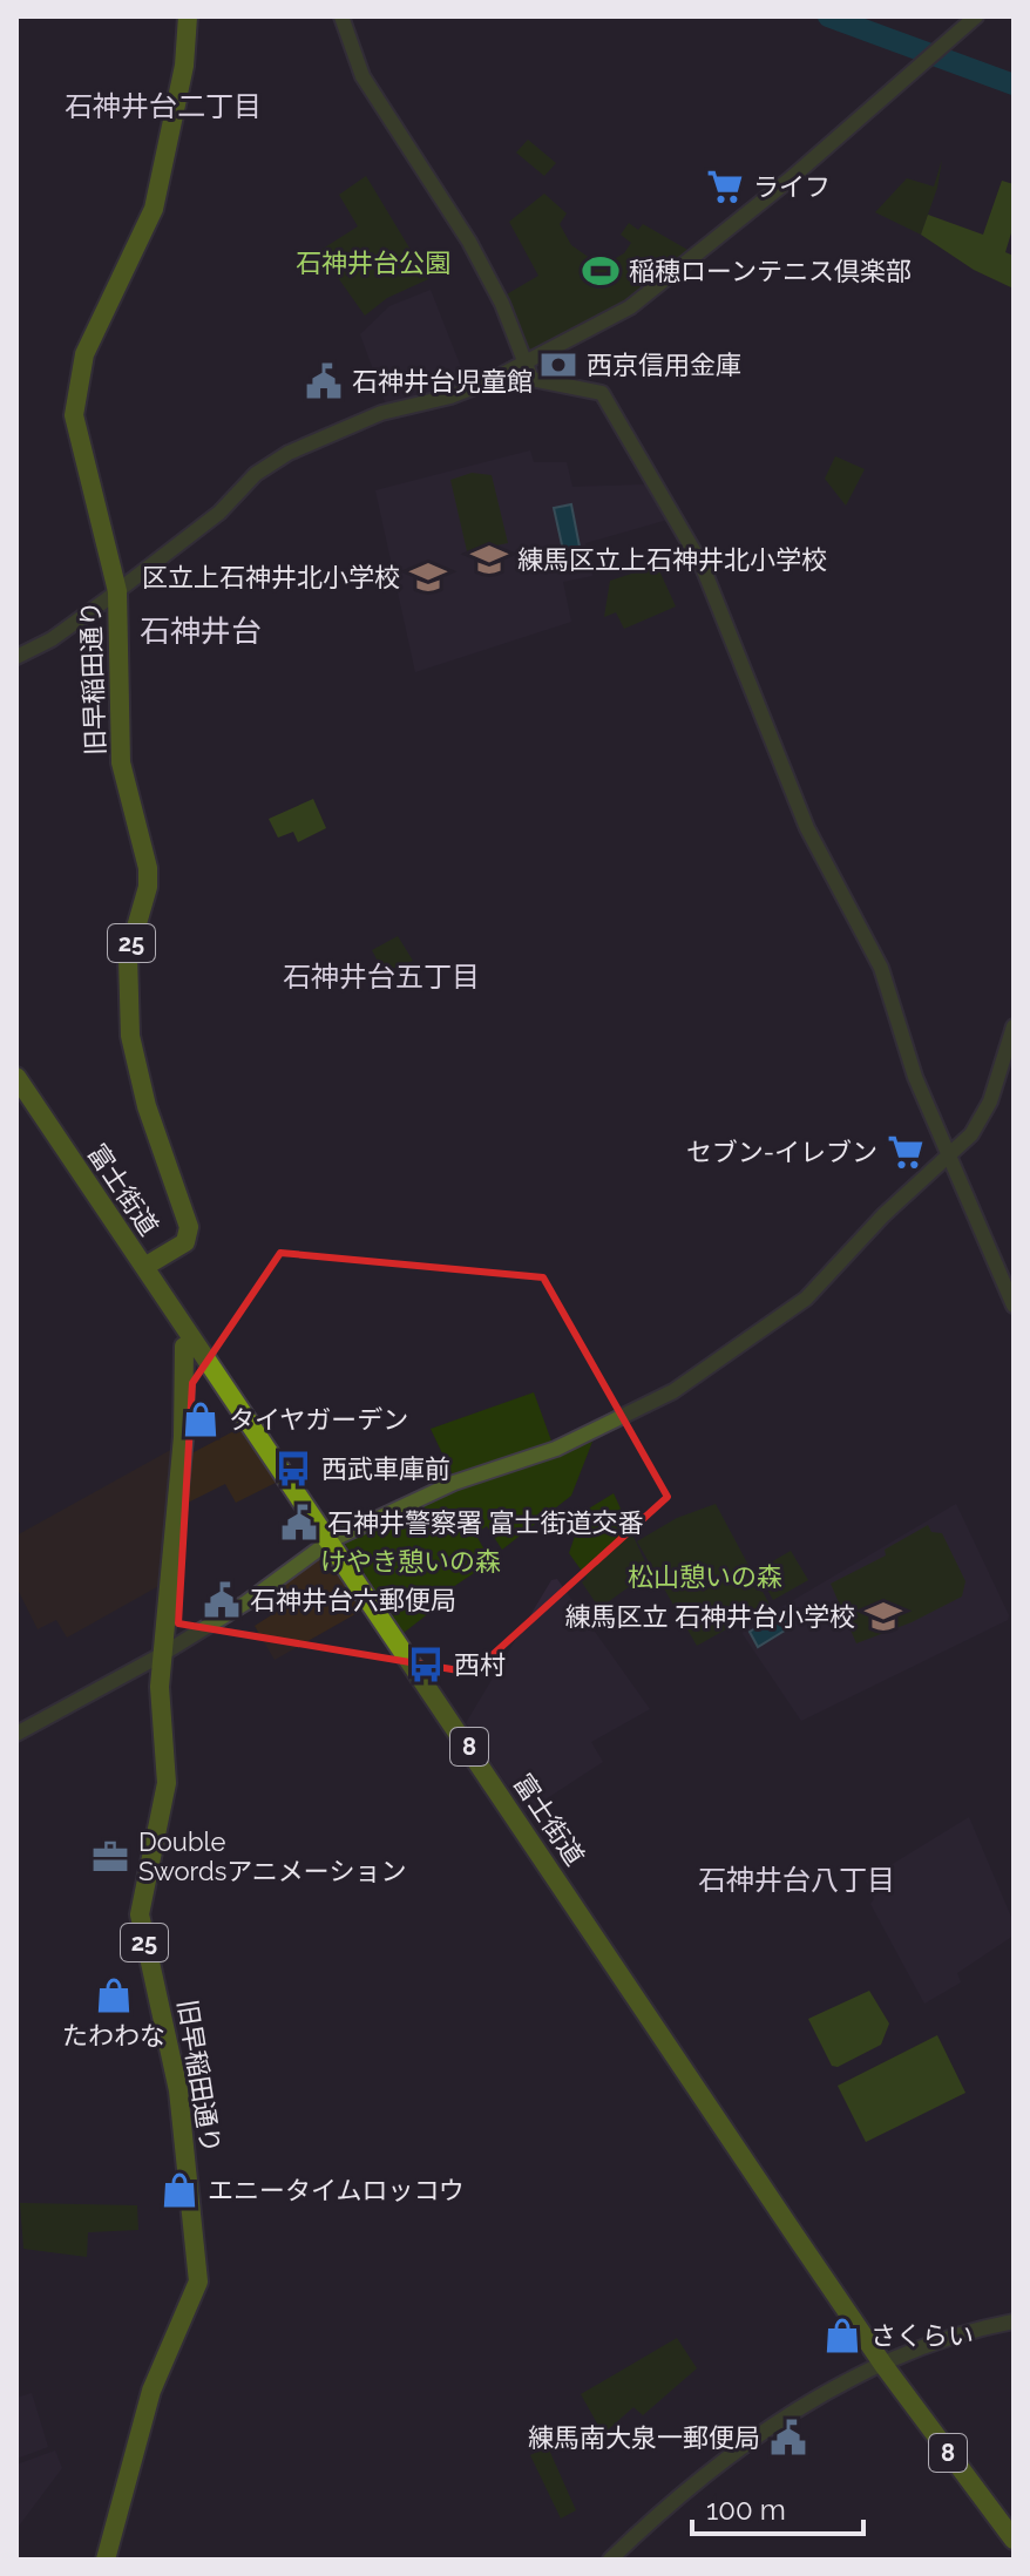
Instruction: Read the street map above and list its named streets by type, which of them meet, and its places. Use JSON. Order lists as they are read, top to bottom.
{
  "streets": {
    "main road": [
      "旧早稲田通り",
      "25",
      "富士街道",
      "8"
    ]
  },
  "crossings": [
    ["旧早稲田通り", "富士街道"]
  ],
  "districts": [
    "石神井台二丁目",
    "石神井台",
    "石神井台五丁目",
    "石神井台八丁目"
  ],
  "parks": ["石神井台公園", "けやき憩いの森", "松山憩いの森"],
  "places": {
    "supermarket": ["ライフ", "セブン-イレブン"],
    "sports": ["稲穂ローンテニス倶楽部"],
    "bank": ["西京信用金庫"],
    "public building": [
      "石神井台児童館",
      "石神井警察署 富士街道交番",
      "石神井台六郵便局",
      "練馬南大泉一郵便局"
    ],
    "school or university": ["練馬区立上石神井北小学校", "区立上石神井北小学校", "練馬区立 石神井台小学校"],
    "shop": [
      "タイヤガーデン",
      "たわわな",
      "エニータイムロッコウ",
      "さくらい"
    ],
    "bus stop": ["西武車庫前", "西村"],
    "office": ["Double Swordsアニメーション"]
  },
  "scale_bar": "100 m"
}
